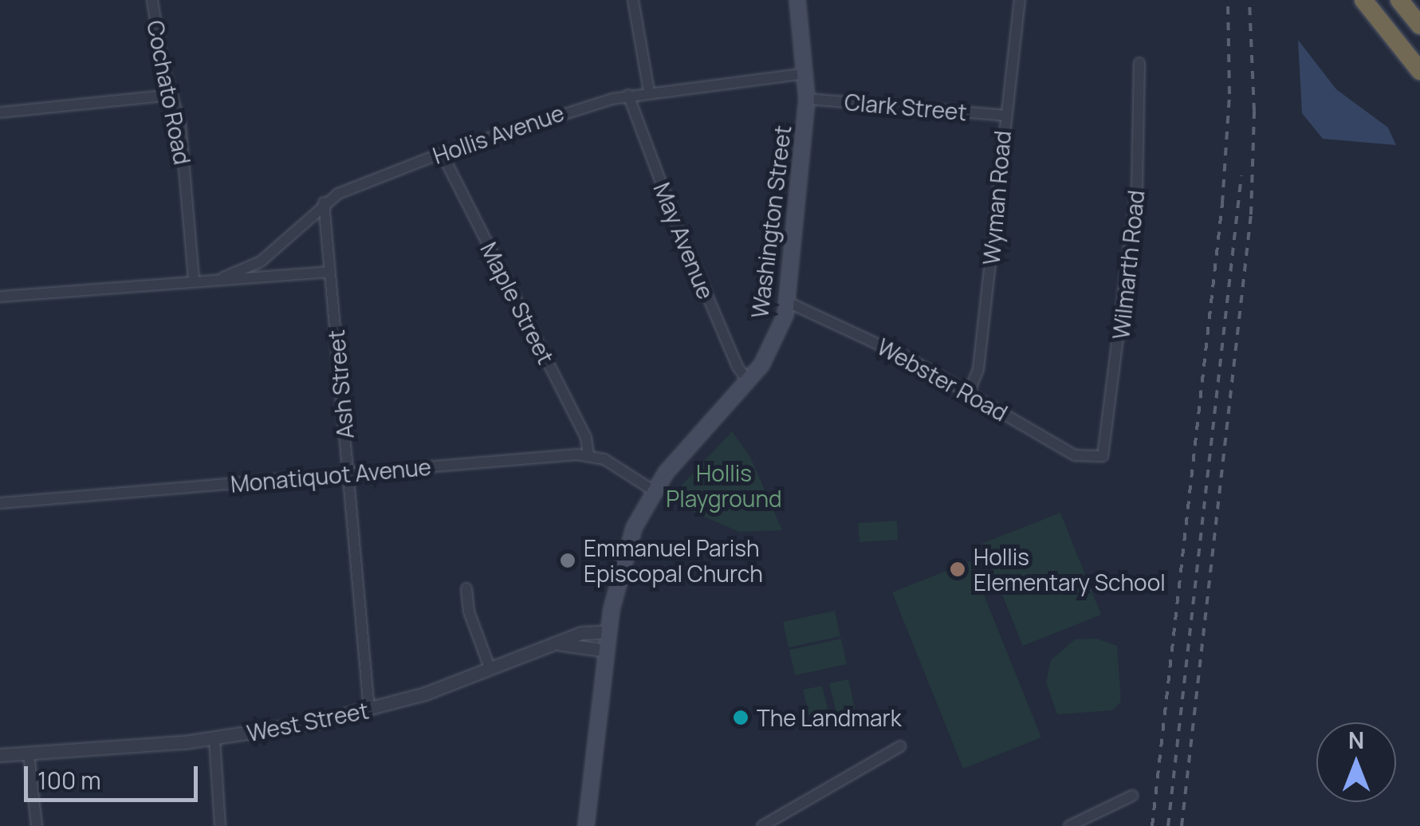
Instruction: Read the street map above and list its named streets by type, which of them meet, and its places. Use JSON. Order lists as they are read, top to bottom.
{
  "streets": {
    "main road": ["Washington Street"],
    "street": [
      "Cochato Road",
      "Clark Street",
      "Hollis Avenue",
      "Wyman Road",
      "May Avenue",
      "Wilmarth Road",
      "Maple Street",
      "Webster Road",
      "Ash Street",
      "Monatiquot Avenue",
      "West Street"
    ]
  },
  "crossings": [
    ["Cochato Road", "Hollis Avenue"],
    ["Clark Street", "Wyman Road"],
    ["Clark Street", "Washington Street"],
    ["Hollis Avenue", "Washington Street"],
    ["Hollis Avenue", "May Avenue"],
    ["Hollis Avenue", "Maple Street"],
    ["Hollis Avenue", "Ash Street"],
    ["Wyman Road", "Webster Road"],
    ["Washington Street", "May Avenue"],
    ["Washington Street", "Webster Road"],
    ["Washington Street", "West Street"],
    ["Wilmarth Road", "Webster Road"],
    ["Maple Street", "Monatiquot Avenue"],
    ["Ash Street", "Monatiquot Avenue"],
    ["Ash Street", "West Street"]
  ],
  "parks": ["Hollis Playground"],
  "places": ["Emmanuel Parish Episcopal Church", "Hollis Elementary School", "The Landmark"],
  "scale_bar": "100 m",
  "north": "top"
}
